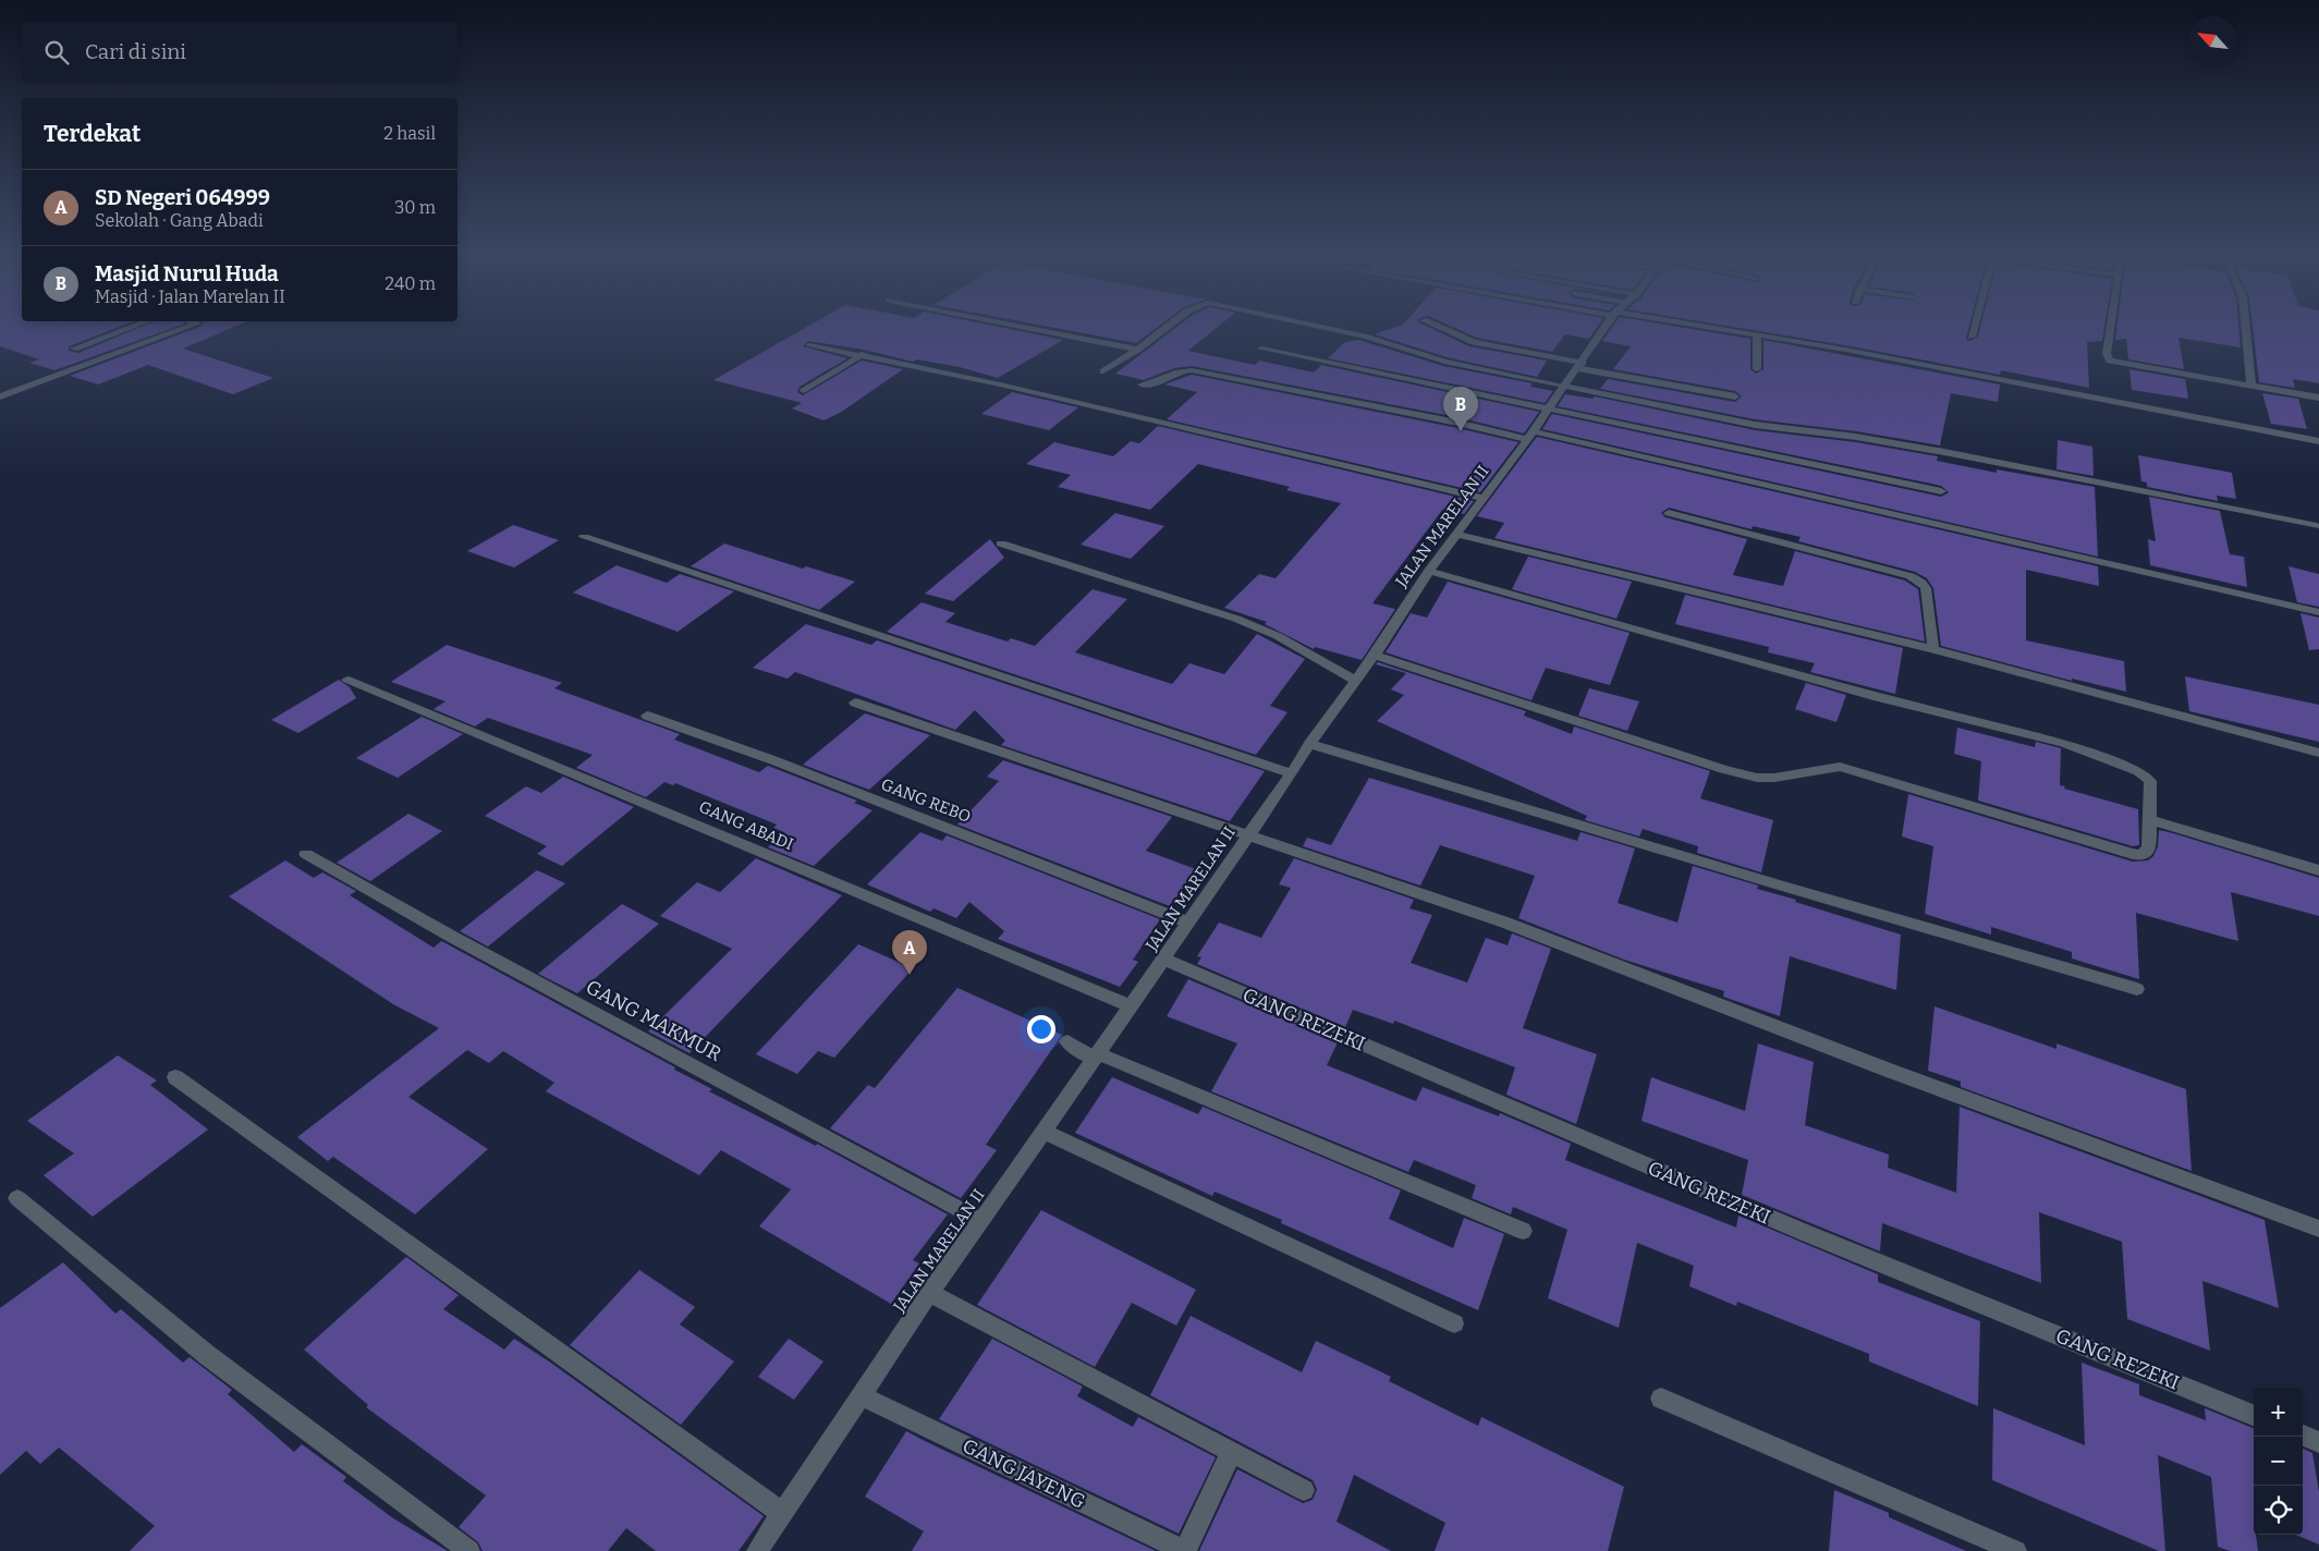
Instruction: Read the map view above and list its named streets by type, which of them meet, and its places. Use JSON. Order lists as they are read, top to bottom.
{
  "streets": {
    "street": [
      "JALAN MARELAN II",
      "GANG REBO",
      "GANG ABADI",
      "GANG REZEKI",
      "GANG MAKMUR",
      "GANG JAYENG"
    ]
  },
  "crossings": [
    ["JALAN MARELAN II", "GANG REBO"],
    ["JALAN MARELAN II", "GANG ABADI"],
    ["JALAN MARELAN II", "GANG REZEKI"],
    ["JALAN MARELAN II", "GANG MAKMUR"],
    ["JALAN MARELAN II", "GANG JAYENG"]
  ],
  "north": "top left",
  "page": {
    "search": "Cari di sini",
    "heading": ["Terdekat", "2 hasil"],
    "list": [
      {
        "mark": "A",
        "name": "SD Negeri 064999",
        "note": "Sekolah · Gang Abadi",
        "value": "30 m"
      },
      {
        "mark": "B",
        "name": "Masjid Nurul Huda",
        "note": "Masjid · Jalan Marelan II",
        "value": "240 m"
      }
    ],
    "pins": ["B", "A"],
    "map_buttons": ["+", "−"]
  }
}
